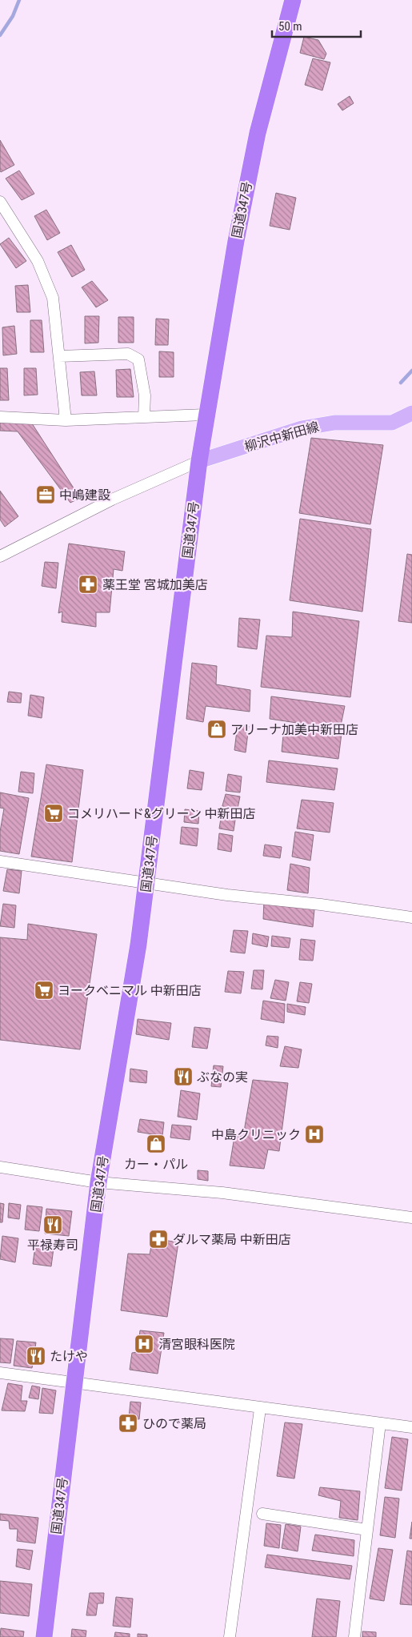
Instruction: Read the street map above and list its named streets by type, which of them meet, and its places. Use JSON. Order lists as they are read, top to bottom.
{
  "streets": {
    "highway": ["国道347号"],
    "main road": ["柳沢中新田線"]
  },
  "crossings": [
    ["国道347号", "柳沢中新田線"]
  ],
  "places": {
    "office": ["中嶋建設"],
    "pharmacy": ["薬王堂 宮城加美店", "ダルマ薬局 中新田店", "ひので薬局"],
    "shop": ["アリーナ加美中新田店", "カー・パル"],
    "supermarket": ["コメリハード&グリーン 中新田店", "ヨークベニマル 中新田店"],
    "restaurant": ["ぶなの実", "平禄寿司", "たけや"],
    "hospital": ["中島クリニック", "清宮眼科医院"]
  },
  "scale_bar": "50 m"
}
